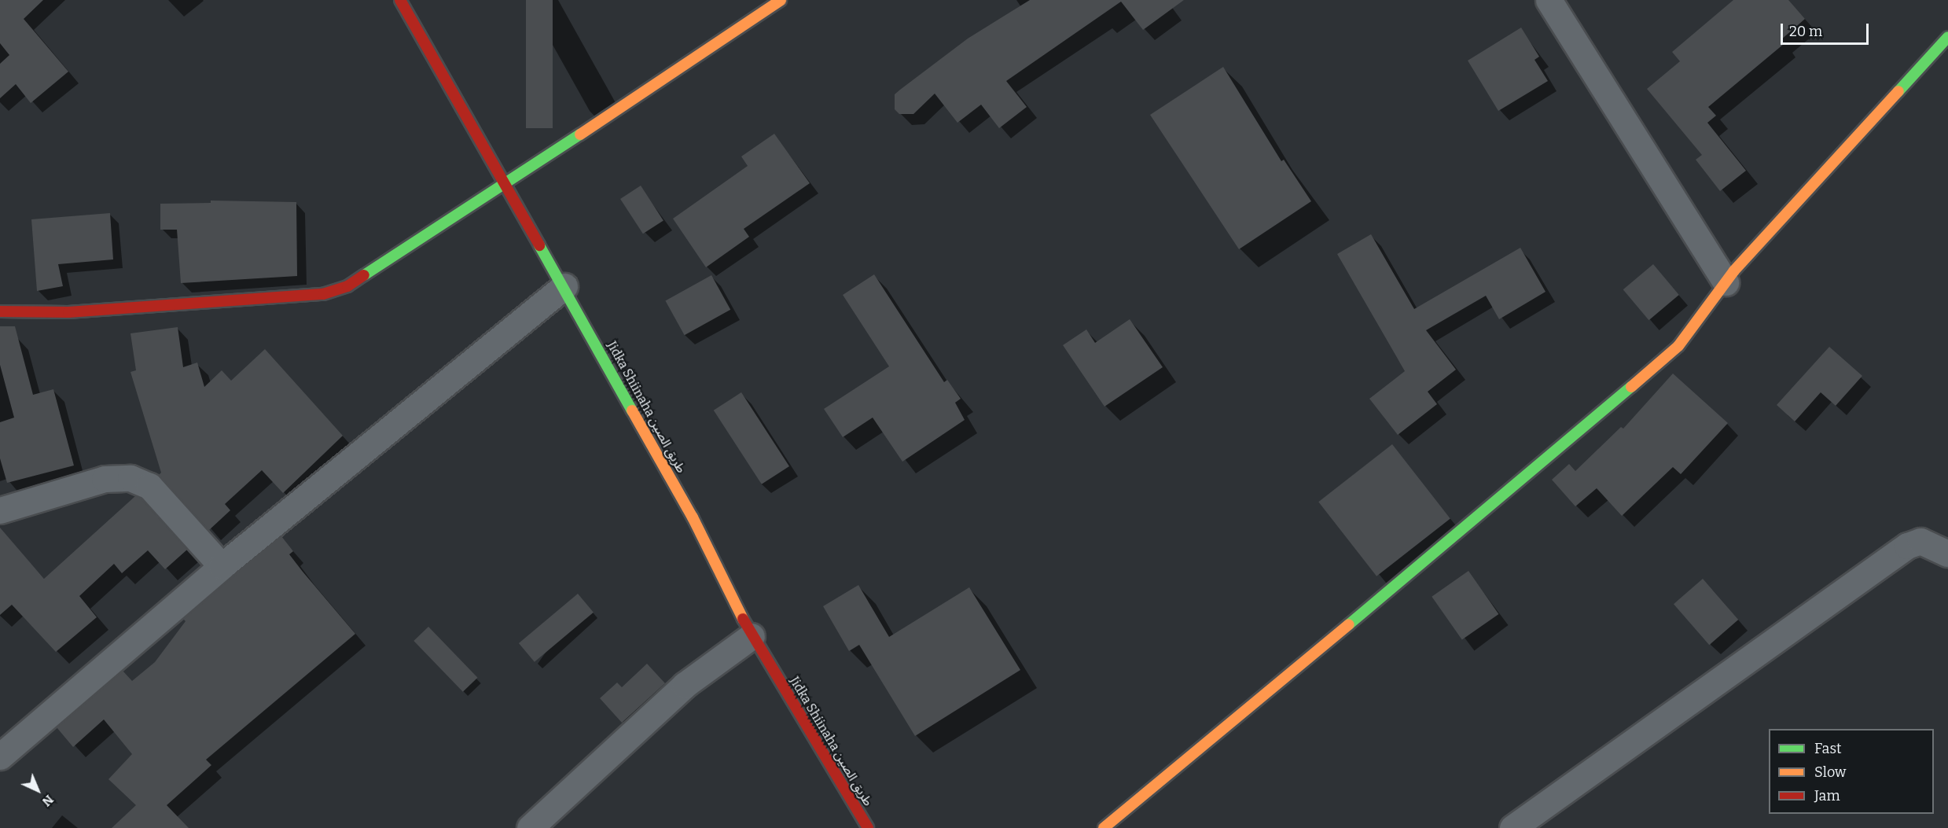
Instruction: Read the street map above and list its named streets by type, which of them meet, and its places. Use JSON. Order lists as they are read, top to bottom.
{
  "streets": {
    "street": ["Jidka Shiinaha طريق الصين"]
  },
  "legend": ["Fast", "Slow", "Jam"],
  "scale_bar": "20 m",
  "north": "bottom right"
}
